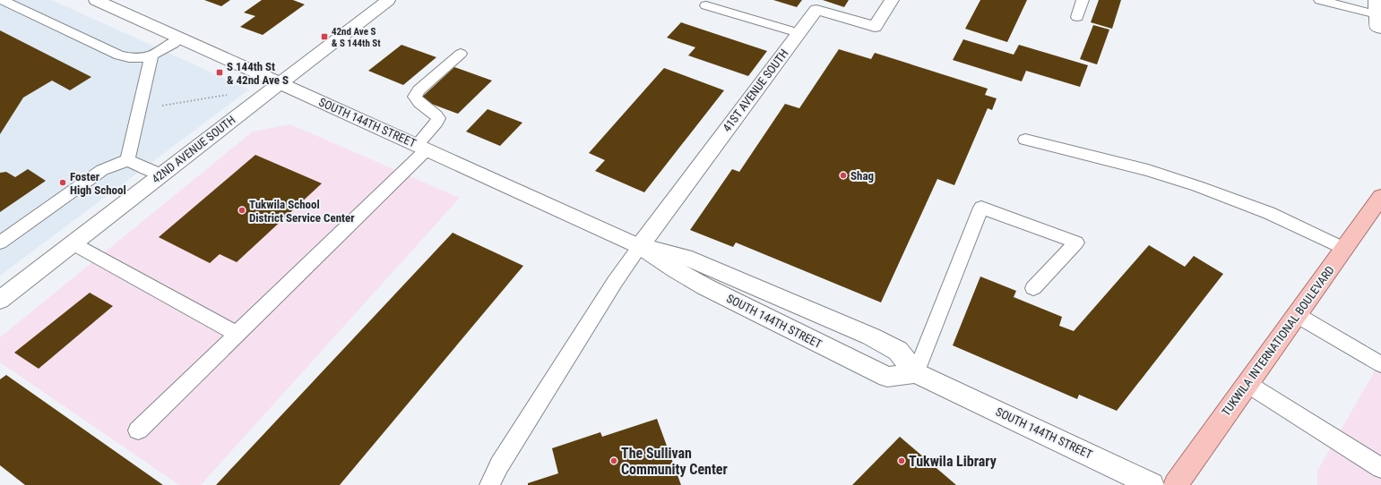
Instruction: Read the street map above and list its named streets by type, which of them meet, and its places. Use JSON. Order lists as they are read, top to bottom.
{
  "streets": {
    "main road": ["TUKWILA INTERNATIONAL BOULEVARD"],
    "street": ["41ST AVENUE SOUTH", "SOUTH 144TH STREET", "42ND AVENUE SOUTH"]
  },
  "crossings": [
    ["41ST AVENUE SOUTH", "SOUTH 144TH STREET"],
    ["SOUTH 144TH STREET", "42ND AVENUE SOUTH"]
  ],
  "places": {
    "transit": ["42nd Ave S & S 144th St", "S 144th St & 42nd Ave S"],
    "other": [
      "Shag",
      "Foster High School",
      "Tukwila School District Service Center",
      "The Sullivan Community Center",
      "Tukwila Library"
    ]
  }
}
